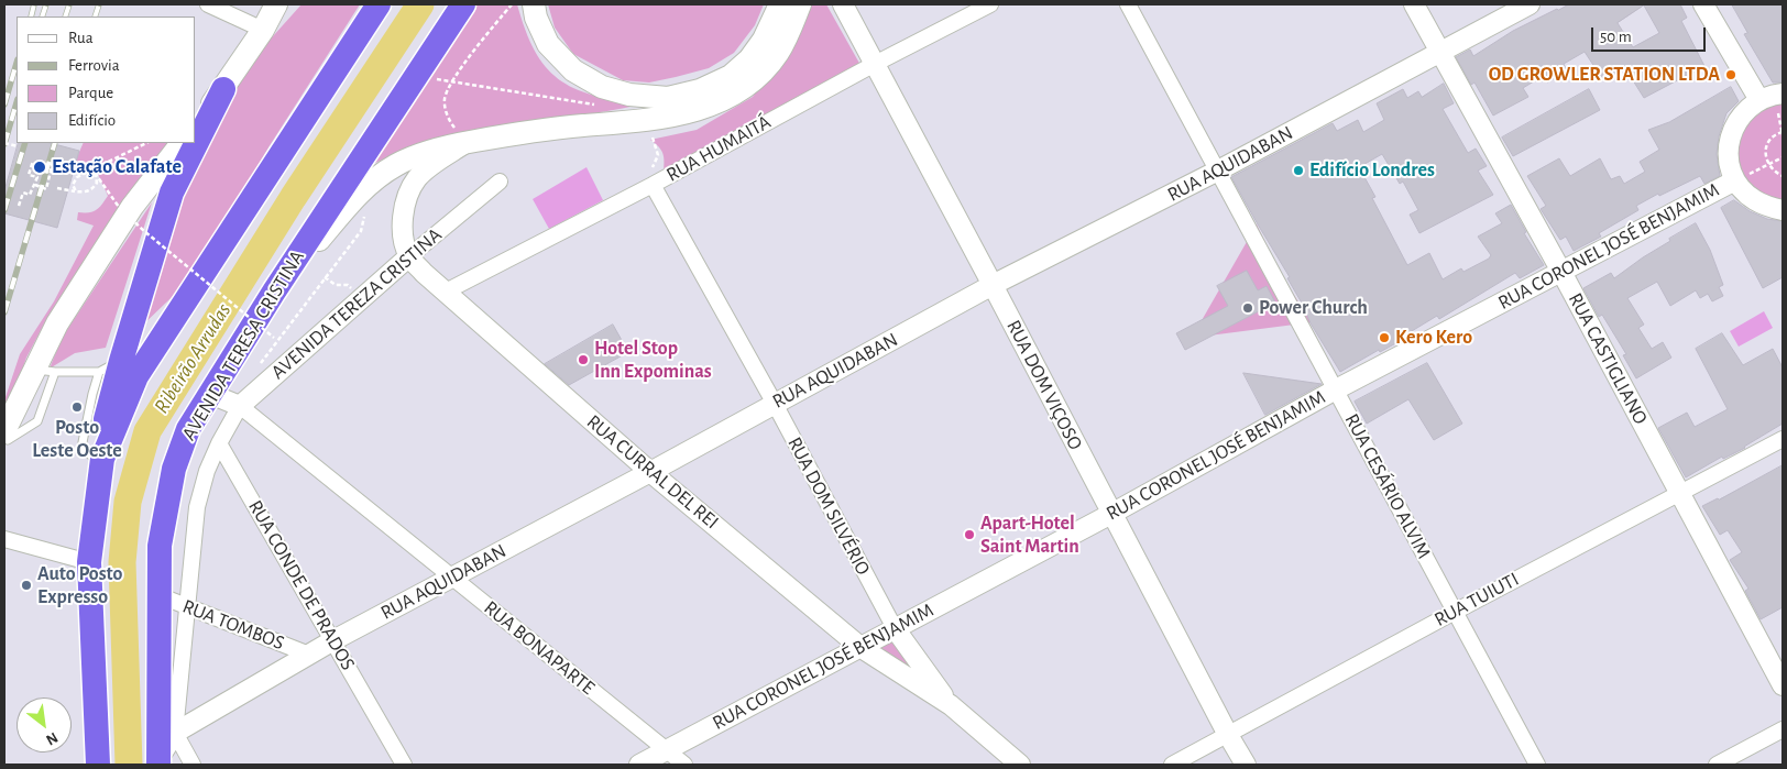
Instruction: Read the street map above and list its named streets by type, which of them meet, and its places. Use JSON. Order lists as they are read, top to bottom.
{
  "streets": {
    "highway": ["AVENIDA TERESA CRISTINA"],
    "street": [
      "RUA HUMAITÁ",
      "RUA AQUIDABAN",
      "RUA CORONEL JOSÉ BENJAMIM",
      "AVENIDA TEREZA CRISTINA",
      "RUA CASTIGLIANO",
      "RUA DOM VIÇOSO",
      "RUA CURRAL DEL REI",
      "RUA CESÁRIO ALVIM",
      "RUA DOM SILVÉRIO",
      "RUA CONDE DE PRADOS",
      "RUA TUIUTI",
      "RUA TOMBOS",
      "RUA BONAPARTE"
    ]
  },
  "crossings": [
    ["RUA HUMAITÁ", "RUA DOM VIÇOSO"],
    ["RUA HUMAITÁ", "RUA CURRAL DEL REI"],
    ["RUA HUMAITÁ", "RUA DOM SILVÉRIO"],
    ["RUA AQUIDABAN", "AVENIDA TERESA CRISTINA"],
    ["RUA AQUIDABAN", "RUA CASTIGLIANO"],
    ["RUA AQUIDABAN", "RUA DOM VIÇOSO"],
    ["RUA AQUIDABAN", "RUA CURRAL DEL REI"],
    ["RUA AQUIDABAN", "RUA CESÁRIO ALVIM"],
    ["RUA AQUIDABAN", "RUA DOM SILVÉRIO"],
    ["RUA AQUIDABAN", "RUA CONDE DE PRADOS"],
    ["RUA AQUIDABAN", "RUA TOMBOS"],
    ["RUA AQUIDABAN", "RUA BONAPARTE"],
    ["RUA CORONEL JOSÉ BENJAMIM", "RUA CASTIGLIANO"],
    ["RUA CORONEL JOSÉ BENJAMIM", "RUA DOM VIÇOSO"],
    ["RUA CORONEL JOSÉ BENJAMIM", "RUA CURRAL DEL REI"],
    ["RUA CORONEL JOSÉ BENJAMIM", "RUA CESÁRIO ALVIM"],
    ["RUA CORONEL JOSÉ BENJAMIM", "RUA DOM SILVÉRIO"],
    ["RUA CORONEL JOSÉ BENJAMIM", "RUA BONAPARTE"],
    ["AVENIDA TEREZA CRISTINA", "RUA CURRAL DEL REI"],
    ["AVENIDA TEREZA CRISTINA", "RUA BONAPARTE"],
    ["AVENIDA TERESA CRISTINA", "RUA TOMBOS"],
    ["RUA CASTIGLIANO", "RUA TUIUTI"],
    ["RUA DOM VIÇOSO", "RUA TUIUTI"],
    ["RUA CURRAL DEL REI", "RUA DOM SILVÉRIO"],
    ["RUA CESÁRIO ALVIM", "RUA TUIUTI"]
  ],
  "water": ["Ribeirão Arrudas"],
  "places": [
    "OD GROWLER STATION LTDA",
    "Estação Calafate",
    "Edifício Londres",
    "Power Church",
    "Kero Kero",
    "Hotel Stop Inn Expominas",
    "Posto Leste Oeste",
    "Apart-Hotel Saint Martin",
    "Auto Posto Expresso"
  ],
  "legend": [
    "Rua",
    "Ferrovia",
    "Parque",
    "Edifício"
  ],
  "scale_bar": "50 m",
  "north": "bottom right"
}
